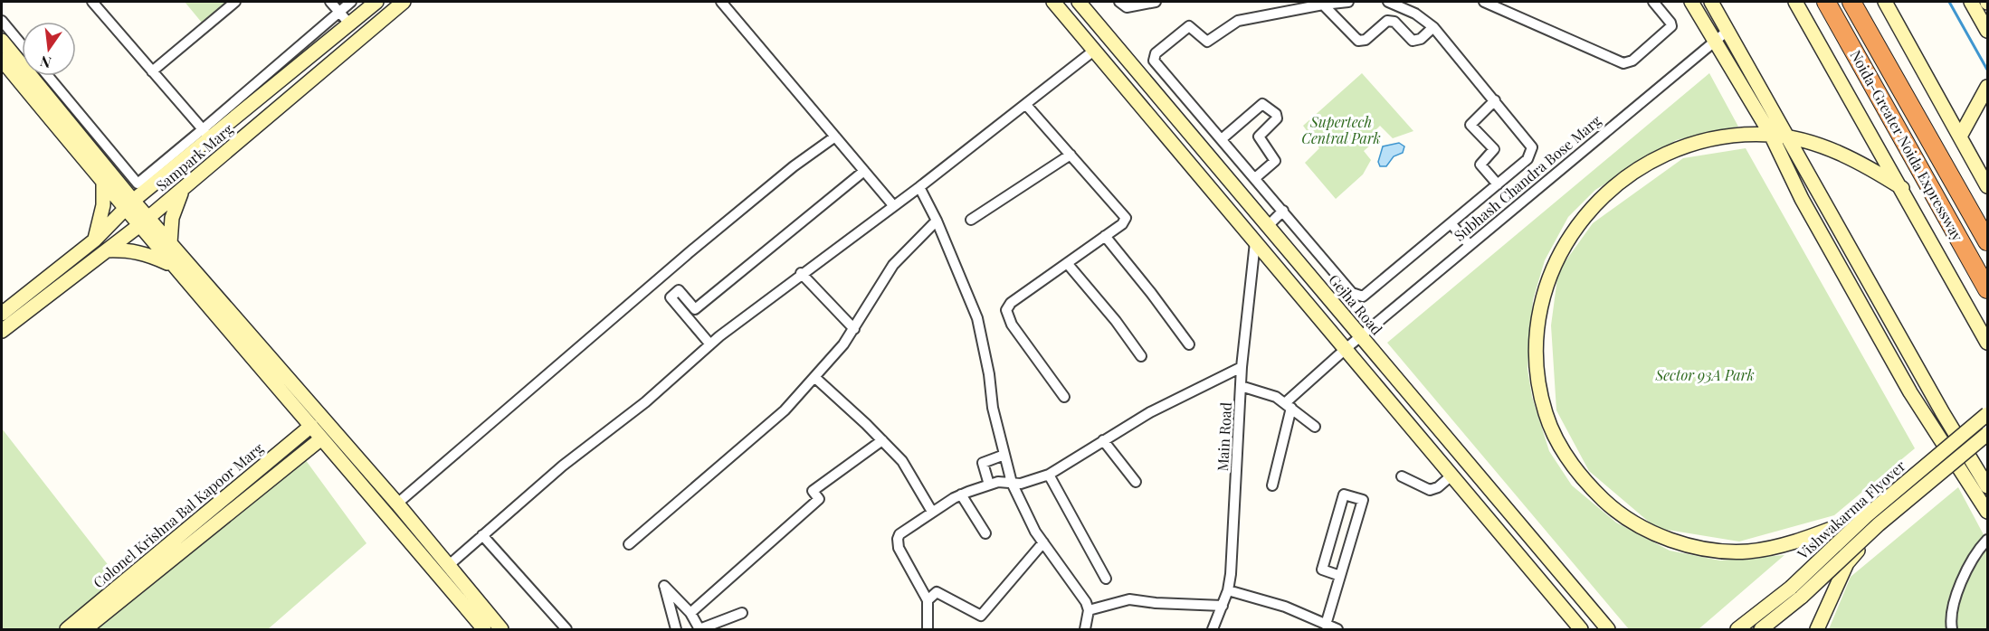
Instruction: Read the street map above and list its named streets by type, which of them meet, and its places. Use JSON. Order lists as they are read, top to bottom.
{
  "streets": {
    "highway": ["Noida-Greater Noida Expressway"],
    "street": [
      "Sampark Marg",
      "Subhash Chandra Bose Marg",
      "Gejha Road",
      "Main Road",
      "Vishwakarma Flyover",
      "Colonel Krishna Bal Kapoor Marg"
    ]
  },
  "crossings": [
    ["Subhash Chandra Bose Marg", "Gejha Road"]
  ],
  "parks": ["Supertech Central Park", "Sector 93A Park"],
  "north": "bottom"
}
